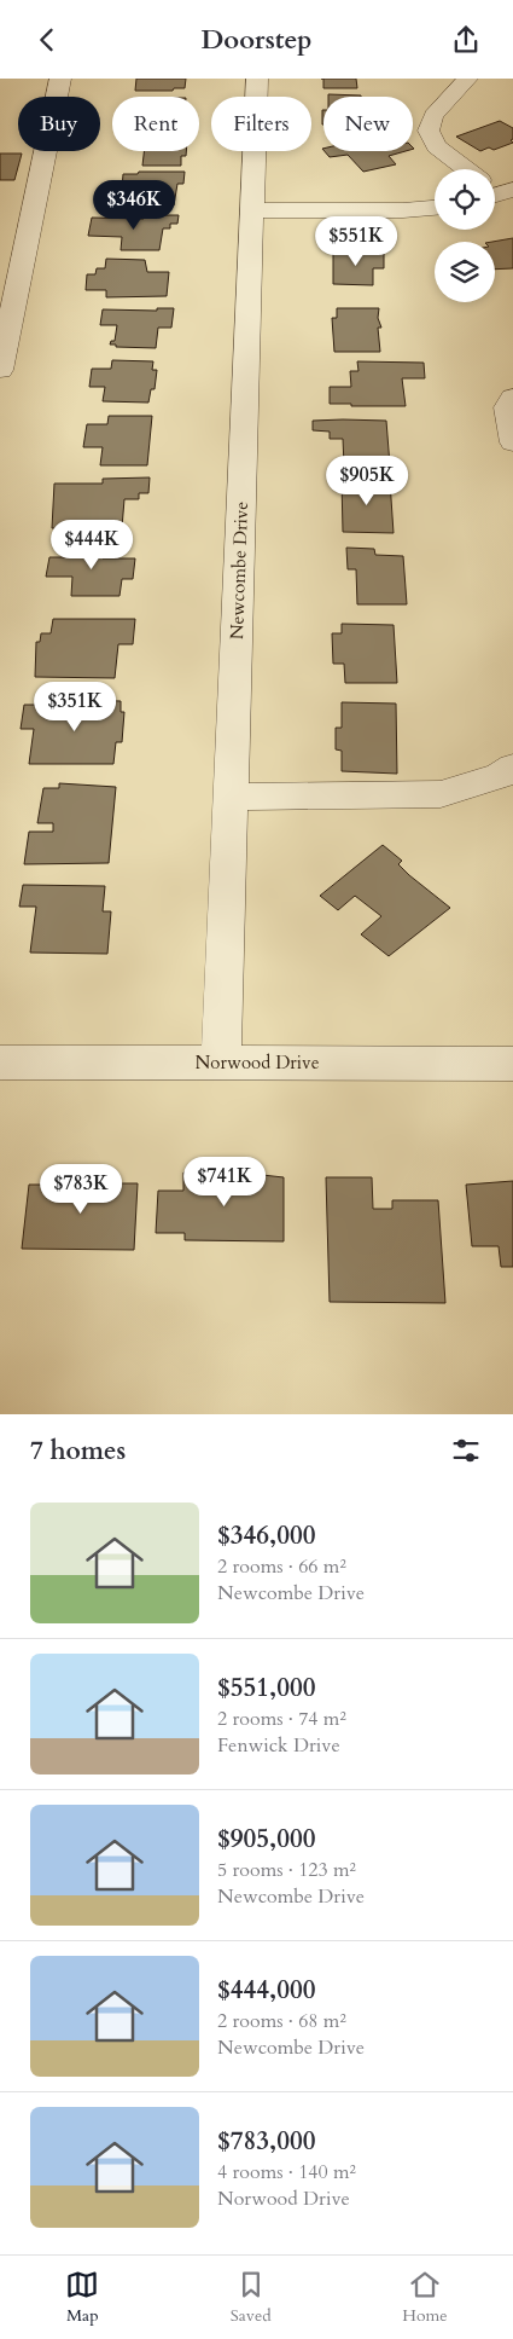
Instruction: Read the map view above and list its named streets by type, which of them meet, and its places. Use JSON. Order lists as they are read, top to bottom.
{
  "streets": {
    "street": ["Newcombe Drive", "Norwood Drive"]
  },
  "crossings": [
    ["Newcombe Drive", "Norwood Drive"]
  ],
  "page": {
    "header": "Doorstep",
    "chip": [
      "Buy",
      "Rent",
      "Filters",
      "New"
    ],
    "price": [
      "$346K",
      "$551K",
      "$905K",
      "$444K",
      "$351K",
      "$741K",
      "$783K"
    ],
    "heading": "7 homes",
    "list": [
      {
        "name": "$346,000",
        "note": "2 rooms · 66 m² · Newcombe Drive"
      },
      {
        "name": "$551,000",
        "note": "2 rooms · 74 m² · Fenwick Drive"
      },
      {
        "name": "$905,000",
        "note": "5 rooms · 123 m² · Newcombe Drive"
      },
      {
        "name": "$444,000",
        "note": "2 rooms · 68 m² · Newcombe Drive"
      },
      {
        "name": "$783,000",
        "note": "4 rooms · 140 m² · Norwood Drive"
      }
    ],
    "tabs": ["Map", "Saved", "Home"]
  }
}
